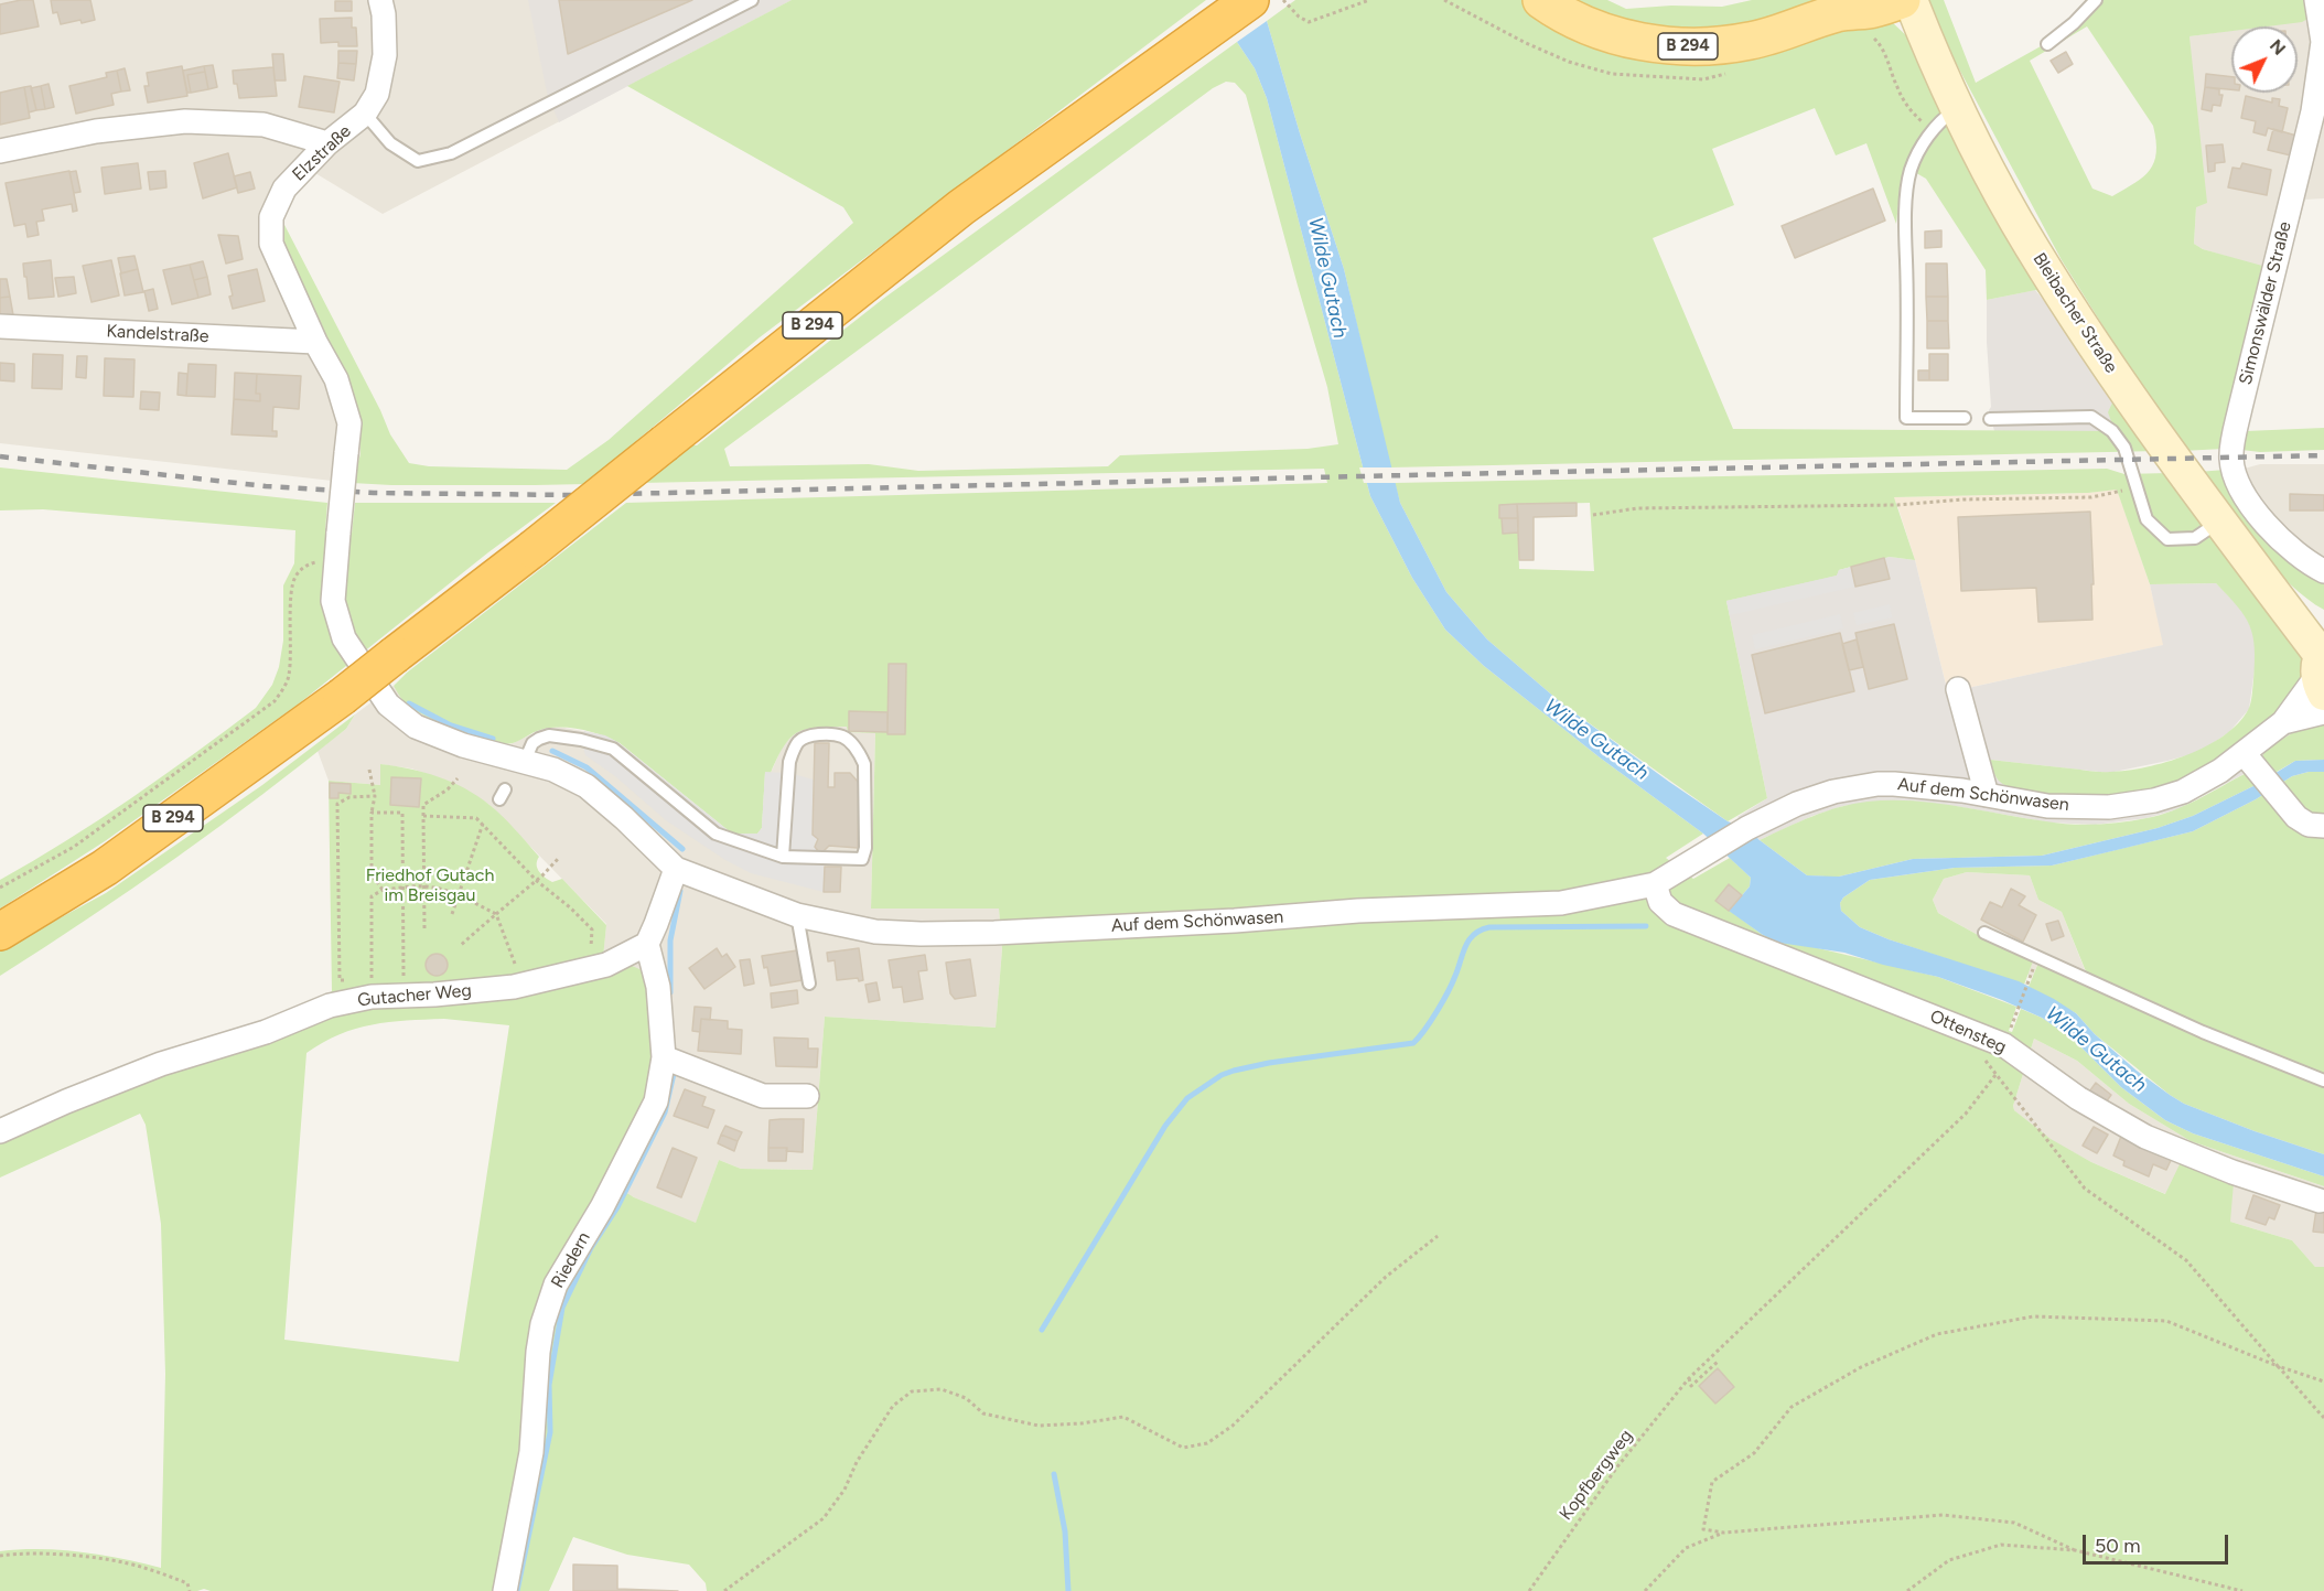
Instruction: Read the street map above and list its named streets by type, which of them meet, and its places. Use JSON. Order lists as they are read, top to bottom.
{
  "streets": {
    "highway": ["B 294"],
    "main road": ["Bleibacher Straße"],
    "street": [
      "Elzstraße",
      "Simonswälder Straße",
      "Kandelstraße",
      "Auf dem Schönwasen",
      "Gutacher Weg",
      "Ottensteg",
      "Riedern"
    ],
    "path": ["Kopfbergweg"]
  },
  "crossings": [
    ["Elzstraße", "Kandelstraße"],
    ["Elzstraße", "Auf dem Schönwasen"],
    ["Bleibacher Straße", "Auf dem Schönwasen"],
    ["Auf dem Schönwasen", "Ottensteg"],
    ["Gutacher Weg", "Riedern"]
  ],
  "water": ["Wilde Gutach"],
  "parks": ["Friedhof Gutach im Breisgau"],
  "scale_bar": "50 m",
  "north": "top right"
}
